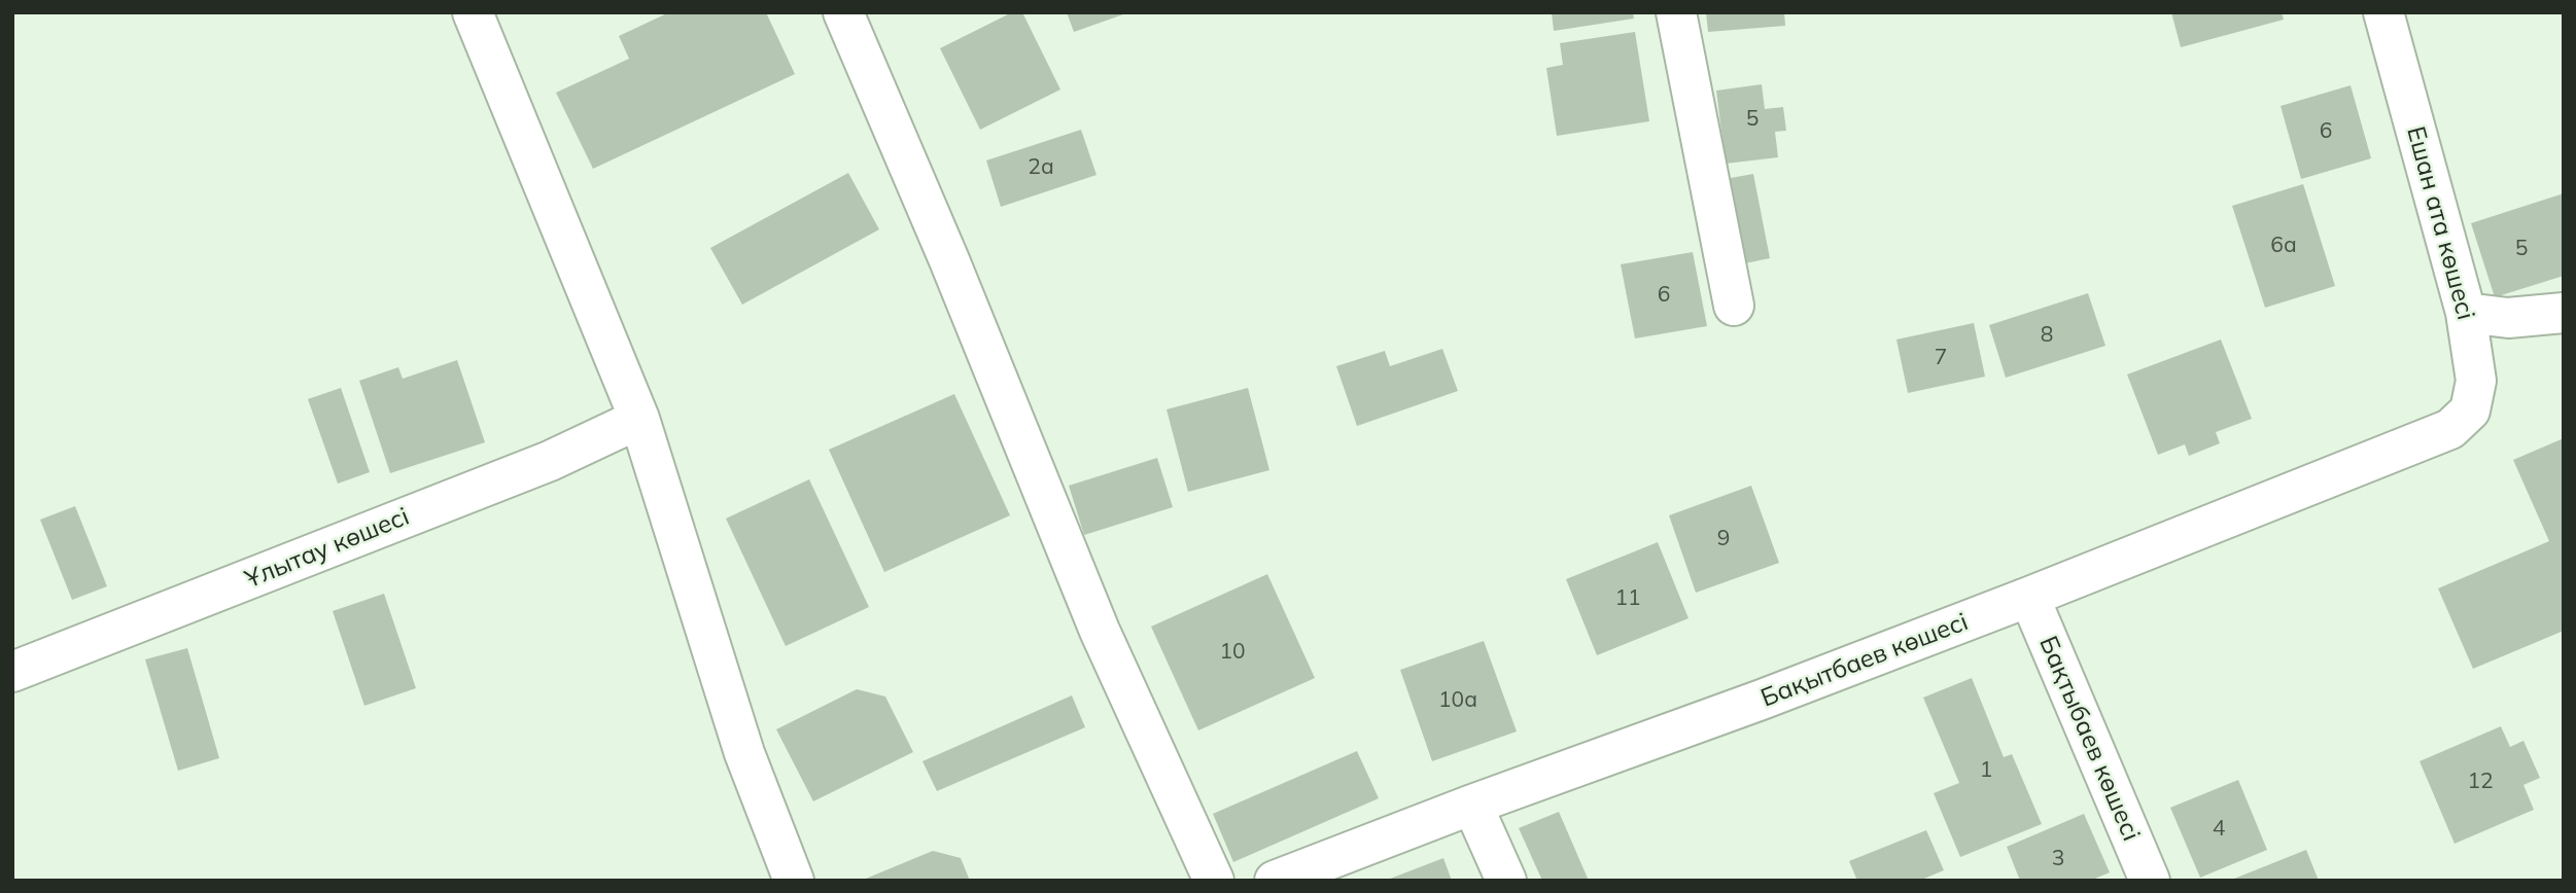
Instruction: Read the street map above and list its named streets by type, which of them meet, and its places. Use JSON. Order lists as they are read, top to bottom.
{
  "streets": {
    "street": [
      "Ешан ата көшесі",
      "Ұлытау көшесі",
      "Бақытбаев көшесі",
      "Бақтыбаев көшесі"
    ]
  },
  "crossings": [
    ["Ешан ата көшесі", "Бақытбаев көшесі"],
    ["Бақытбаев көшесі", "Бақтыбаев көшесі"]
  ],
  "house_numbers": [
    "5",
    "6",
    "2а",
    "6а",
    "5",
    "6",
    "8",
    "7",
    "9",
    "11",
    "10",
    "10а",
    "1",
    "12",
    "4",
    "3"
  ]
}
